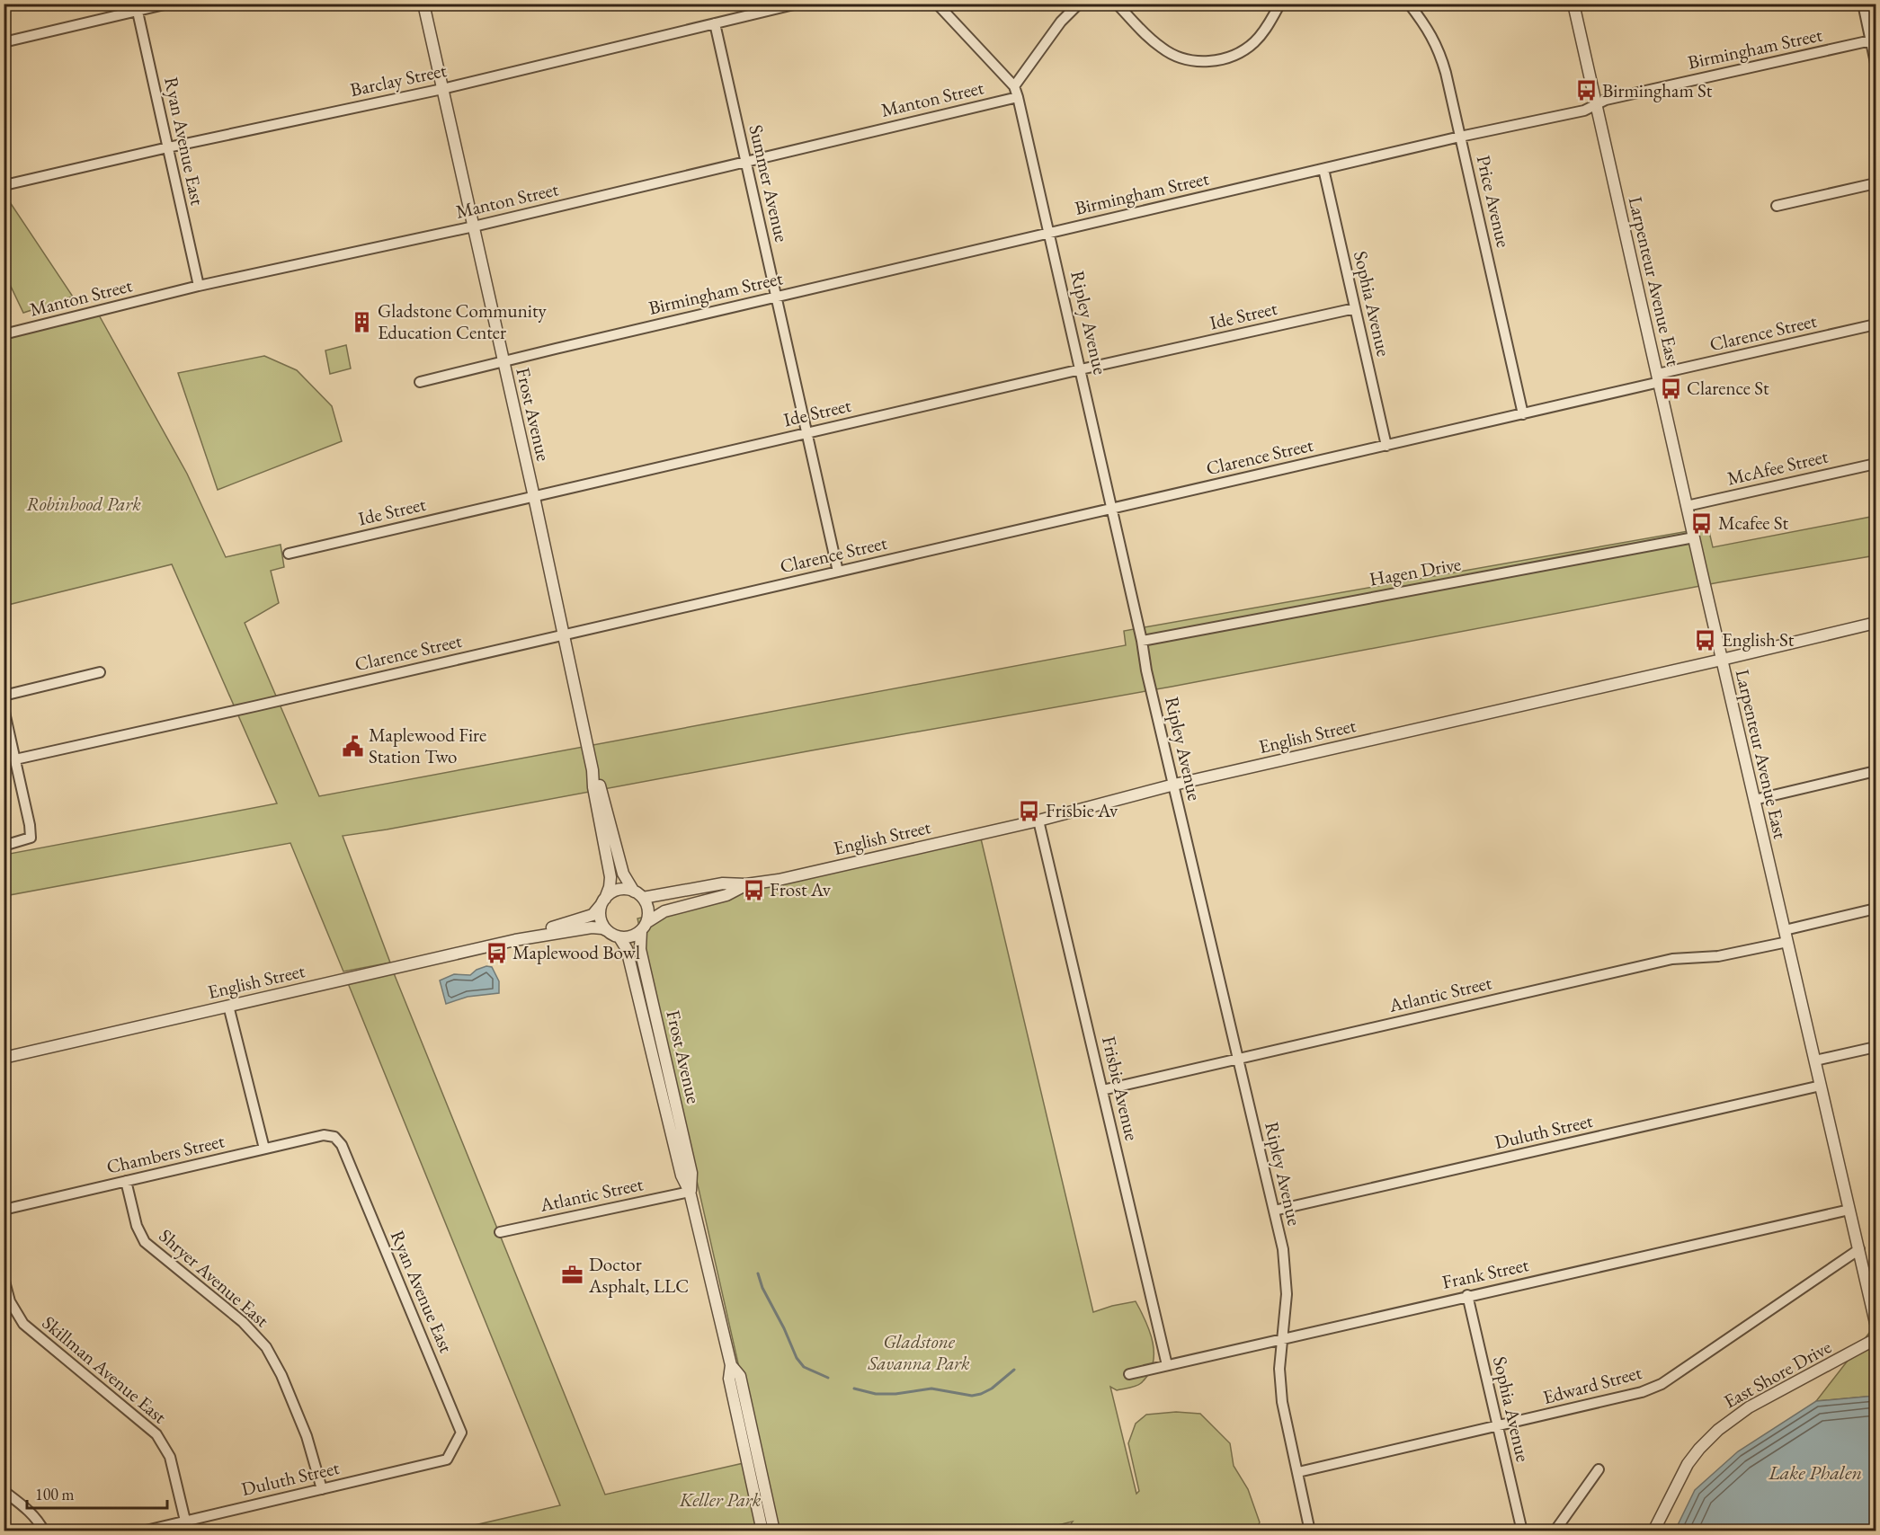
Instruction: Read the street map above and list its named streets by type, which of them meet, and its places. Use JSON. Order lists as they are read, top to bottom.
{
  "streets": {
    "street": [
      "Birmingham Street",
      "Barclay Street",
      "Manton Street",
      "Ryan Avenue East",
      "Summer Avenue",
      "Price Avenue",
      "Larpenteur Avenue East",
      "Sophia Avenue",
      "Ide Street",
      "Ripley Avenue",
      "Clarence Street",
      "Frost Avenue",
      "McAfee Street",
      "Hagen Drive",
      "English Street",
      "Atlantic Street",
      "Frisbie Avenue",
      "Duluth Street",
      "Chambers Street",
      "Frank Street",
      "Shryer Avenue East",
      "Skillman Avenue East",
      "East Shore Drive",
      "Edward Street"
    ]
  },
  "crossings": [
    ["Birmingham Street", "Summer Avenue"],
    ["Birmingham Street", "Price Avenue"],
    ["Birmingham Street", "Larpenteur Avenue East"],
    ["Birmingham Street", "Sophia Avenue"],
    ["Birmingham Street", "Ripley Avenue"],
    ["Birmingham Street", "Frost Avenue"],
    ["Barclay Street", "Ryan Avenue East"],
    ["Barclay Street", "Summer Avenue"],
    ["Barclay Street", "Frost Avenue"],
    ["Manton Street", "Ryan Avenue East"],
    ["Manton Street", "Summer Avenue"],
    ["Manton Street", "Ripley Avenue"],
    ["Manton Street", "Frost Avenue"],
    ["Ryan Avenue East", "Duluth Street"],
    ["Ryan Avenue East", "Chambers Street"],
    ["Summer Avenue", "Ide Street"],
    ["Summer Avenue", "Clarence Street"],
    ["Price Avenue", "Clarence Street"],
    ["Larpenteur Avenue East", "Clarence Street"],
    ["Larpenteur Avenue East", "McAfee Street"],
    ["Larpenteur Avenue East", "Hagen Drive"],
    ["Larpenteur Avenue East", "English Street"],
    ["Larpenteur Avenue East", "Atlantic Street"],
    ["Larpenteur Avenue East", "Duluth Street"],
    ["Larpenteur Avenue East", "Frank Street"],
    ["Larpenteur Avenue East", "Edward Street"],
    ["Sophia Avenue", "Ide Street"],
    ["Sophia Avenue", "Clarence Street"],
    ["Sophia Avenue", "Frank Street"],
    ["Sophia Avenue", "Edward Street"],
    ["Ide Street", "Ripley Avenue"],
    ["Ide Street", "Frost Avenue"],
    ["Ripley Avenue", "Clarence Street"],
    ["Ripley Avenue", "Hagen Drive"],
    ["Ripley Avenue", "English Street"],
    ["Ripley Avenue", "Atlantic Street"],
    ["Ripley Avenue", "Duluth Street"],
    ["Ripley Avenue", "Frank Street"],
    ["Ripley Avenue", "Edward Street"],
    ["Clarence Street", "Frost Avenue"],
    ["Frost Avenue", "English Street"],
    ["Frost Avenue", "Atlantic Street"],
    ["English Street", "Frisbie Avenue"],
    ["Atlantic Street", "Frisbie Avenue"],
    ["Frisbie Avenue", "Frank Street"],
    ["Duluth Street", "Shryer Avenue East"],
    ["Duluth Street", "Skillman Avenue East"],
    ["Chambers Street", "Shryer Avenue East"]
  ],
  "water": ["Lake Phalen"],
  "parks": ["Robinhood Park", "Gladstone Savanna Park", "Keller Park"],
  "places": {
    "bus stop": [
      "Birmingham St",
      "Clarence St",
      "Mcafee St",
      "English St",
      "Frisbie Av",
      "Frost Av",
      "Maplewood Bowl"
    ],
    "building": ["Gladstone Community Education Center"],
    "public building": ["Maplewood Fire Station Two"],
    "office": ["Doctor Asphalt, LLC"]
  },
  "scale_bar": "100 m"
}
